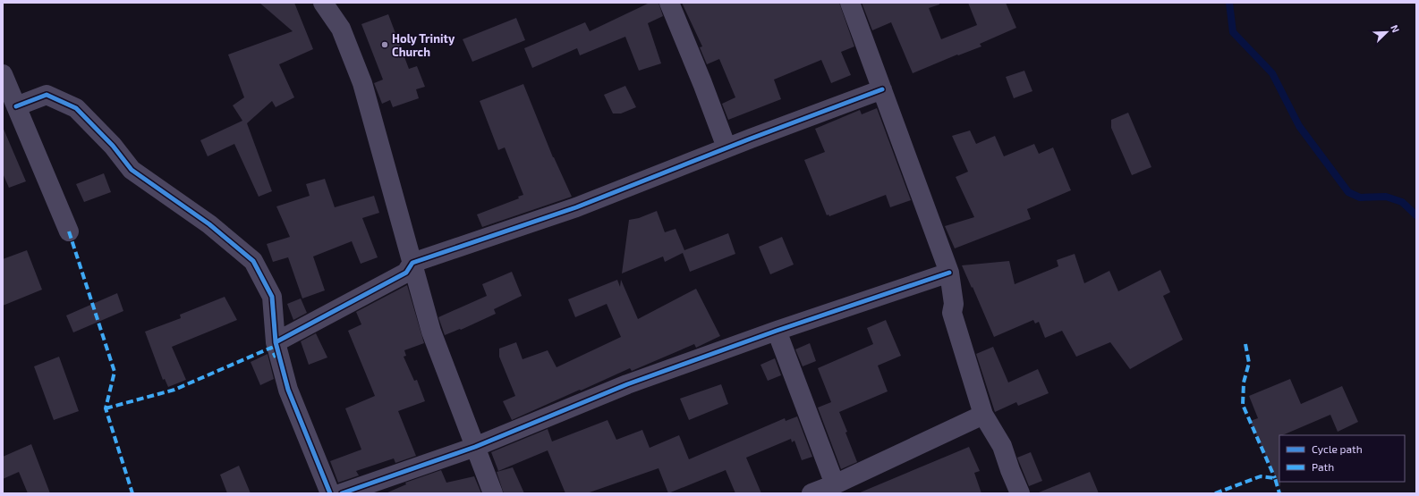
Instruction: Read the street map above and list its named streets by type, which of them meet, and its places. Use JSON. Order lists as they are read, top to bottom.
{
  "places": ["Holy Trinity Church"],
  "legend": ["Cycle path", "Path"],
  "north": "top right"
}
